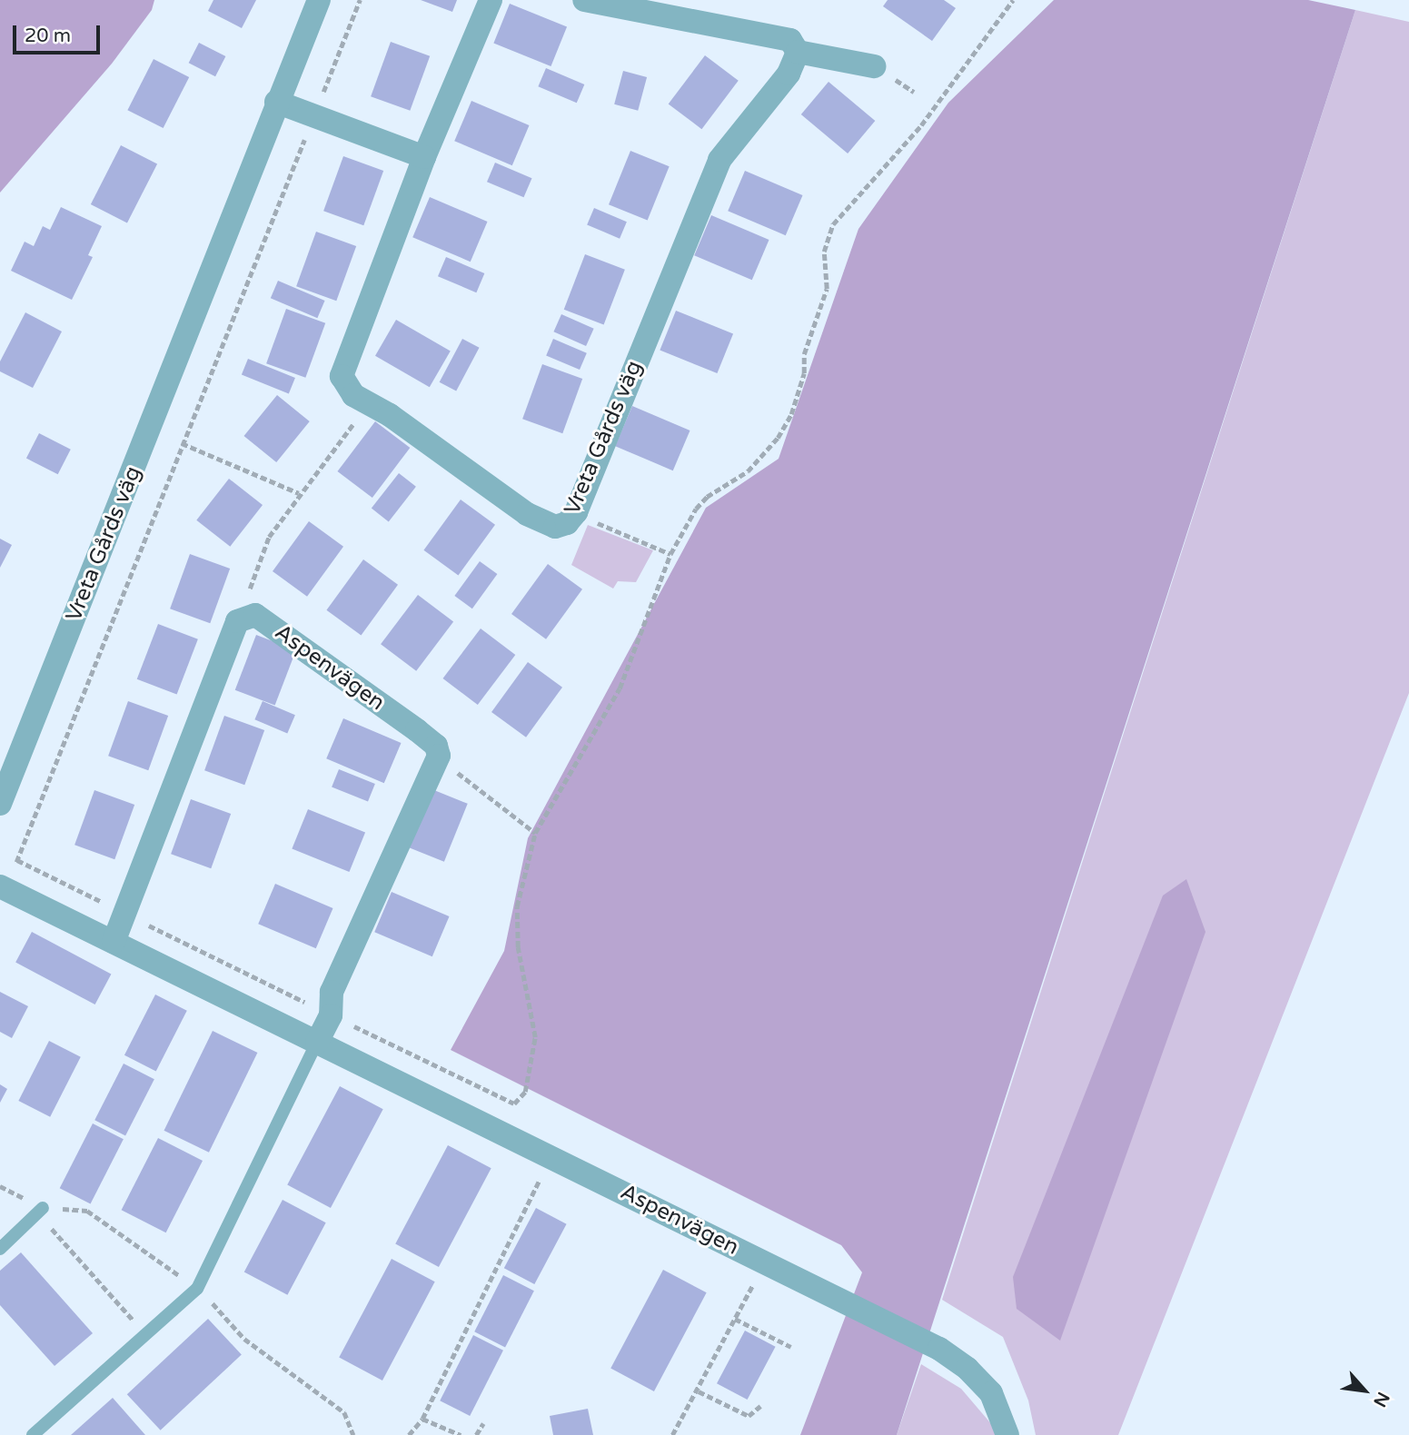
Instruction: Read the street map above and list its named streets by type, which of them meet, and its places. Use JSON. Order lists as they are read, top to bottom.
{
  "streets": {
    "street": ["Vreta Gårds väg", "Aspenvägen"]
  },
  "scale_bar": "20 m",
  "north": "bottom right"
}
